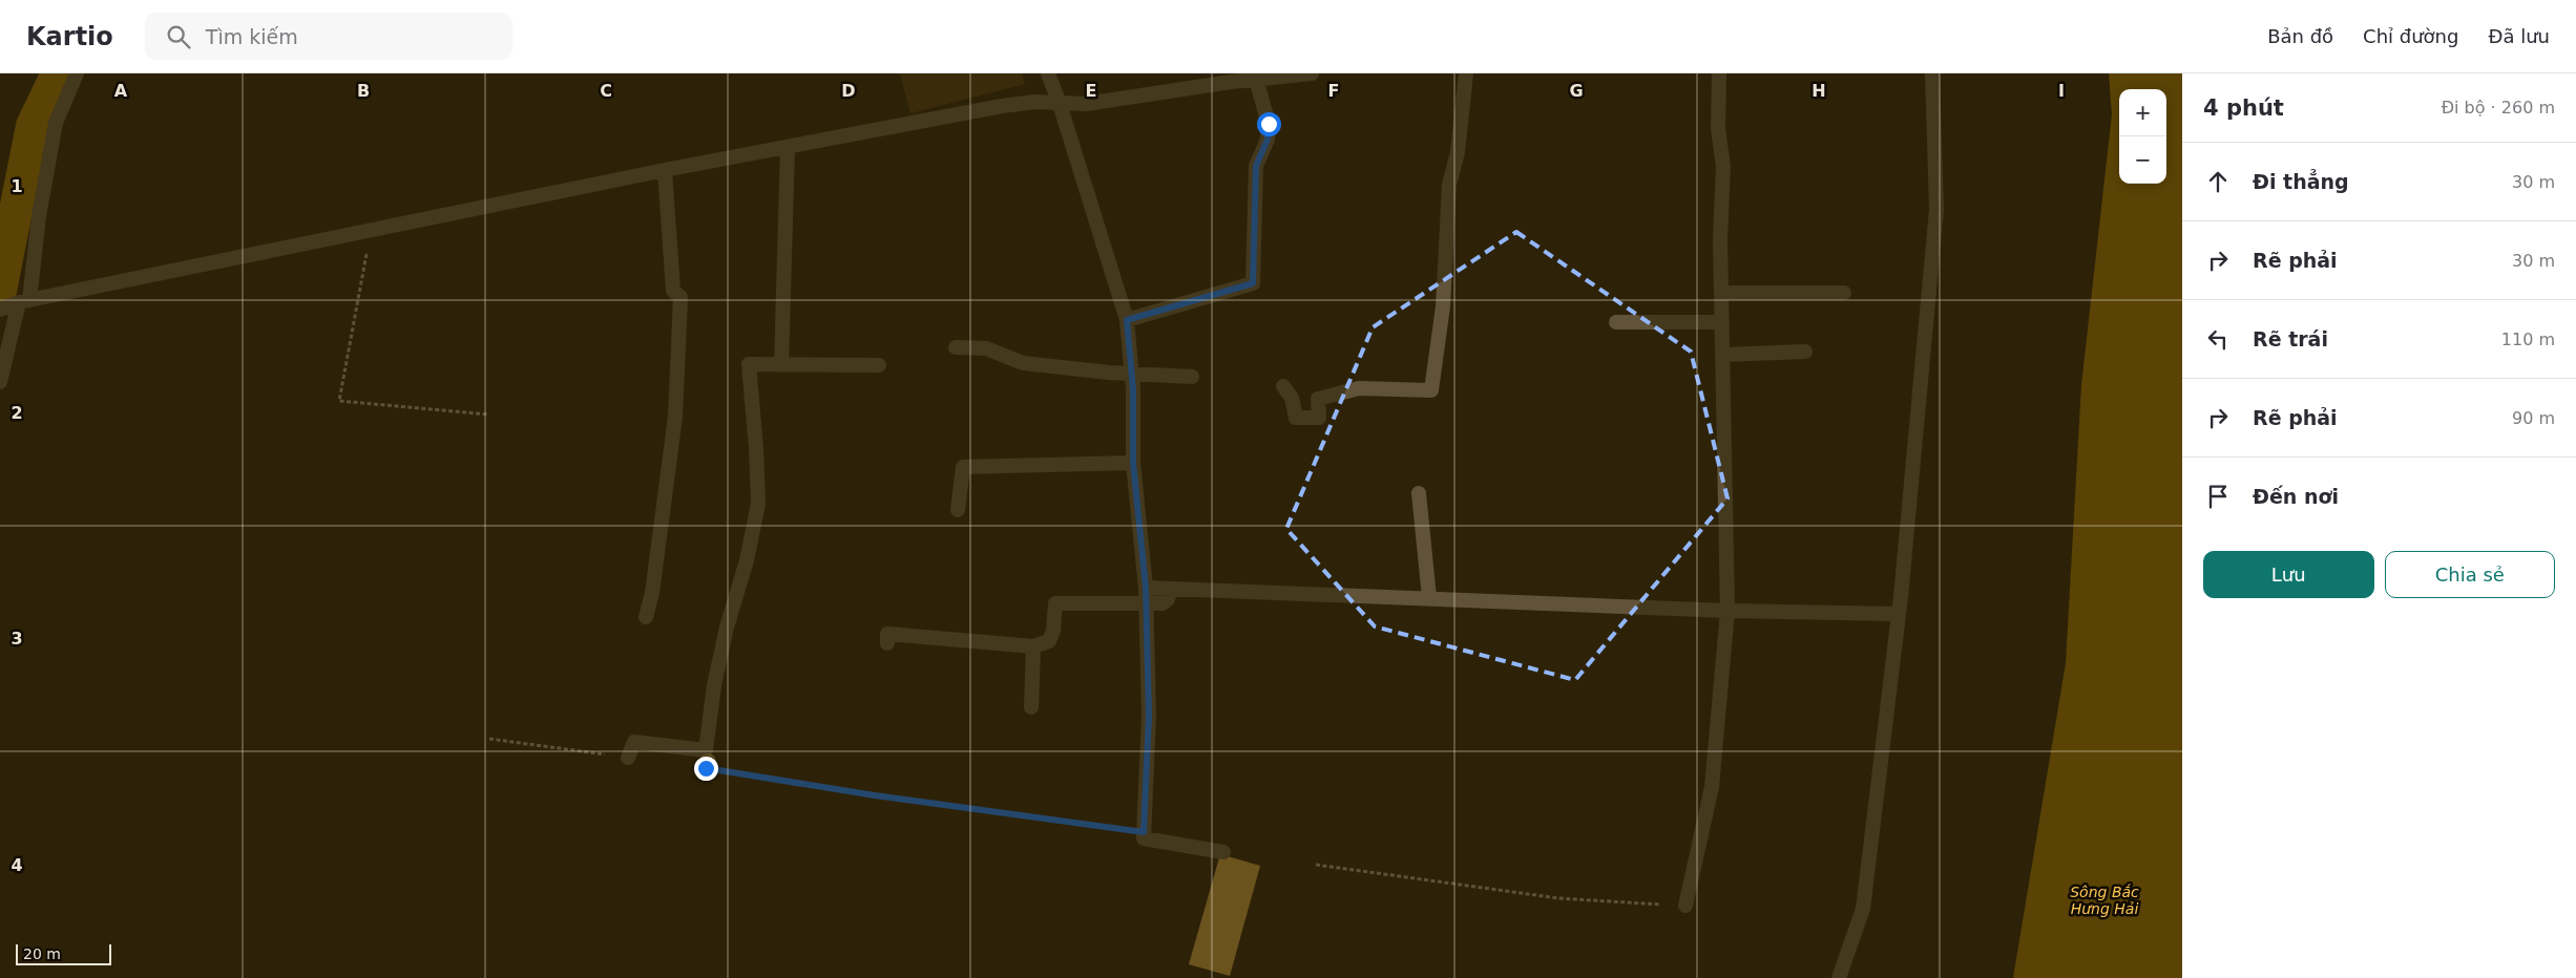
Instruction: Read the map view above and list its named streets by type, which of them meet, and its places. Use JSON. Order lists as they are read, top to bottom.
{
  "water": ["Sông Bắc Hưng Hải"],
  "scale_bar": "20 m",
  "page": {
    "header": "Kartio",
    "search": "Tìm kiếm",
    "nav": ["Bản đồ", "Chỉ đường", "Đã lưu"],
    "heading": ["4 phút", "Đi bộ · 260 m"],
    "map_buttons": ["+", "−"],
    "list": [
      ["Đi thẳng", "30 m"],
      ["Rẽ phải", "30 m"],
      ["Rẽ trái", "110 m"],
      ["Rẽ phải", "90 m"],
      "Đến nơi"
    ],
    "buttons": ["Lưu", "Chia sẻ"],
    "scale": "20 m"
  },
  "grid": {
    "columns": [
      "A",
      "B",
      "C",
      "D",
      "E",
      "F",
      "G",
      "H",
      "I"
    ],
    "rows": [
      "1",
      "2",
      "3",
      "4"
    ]
  }
}
